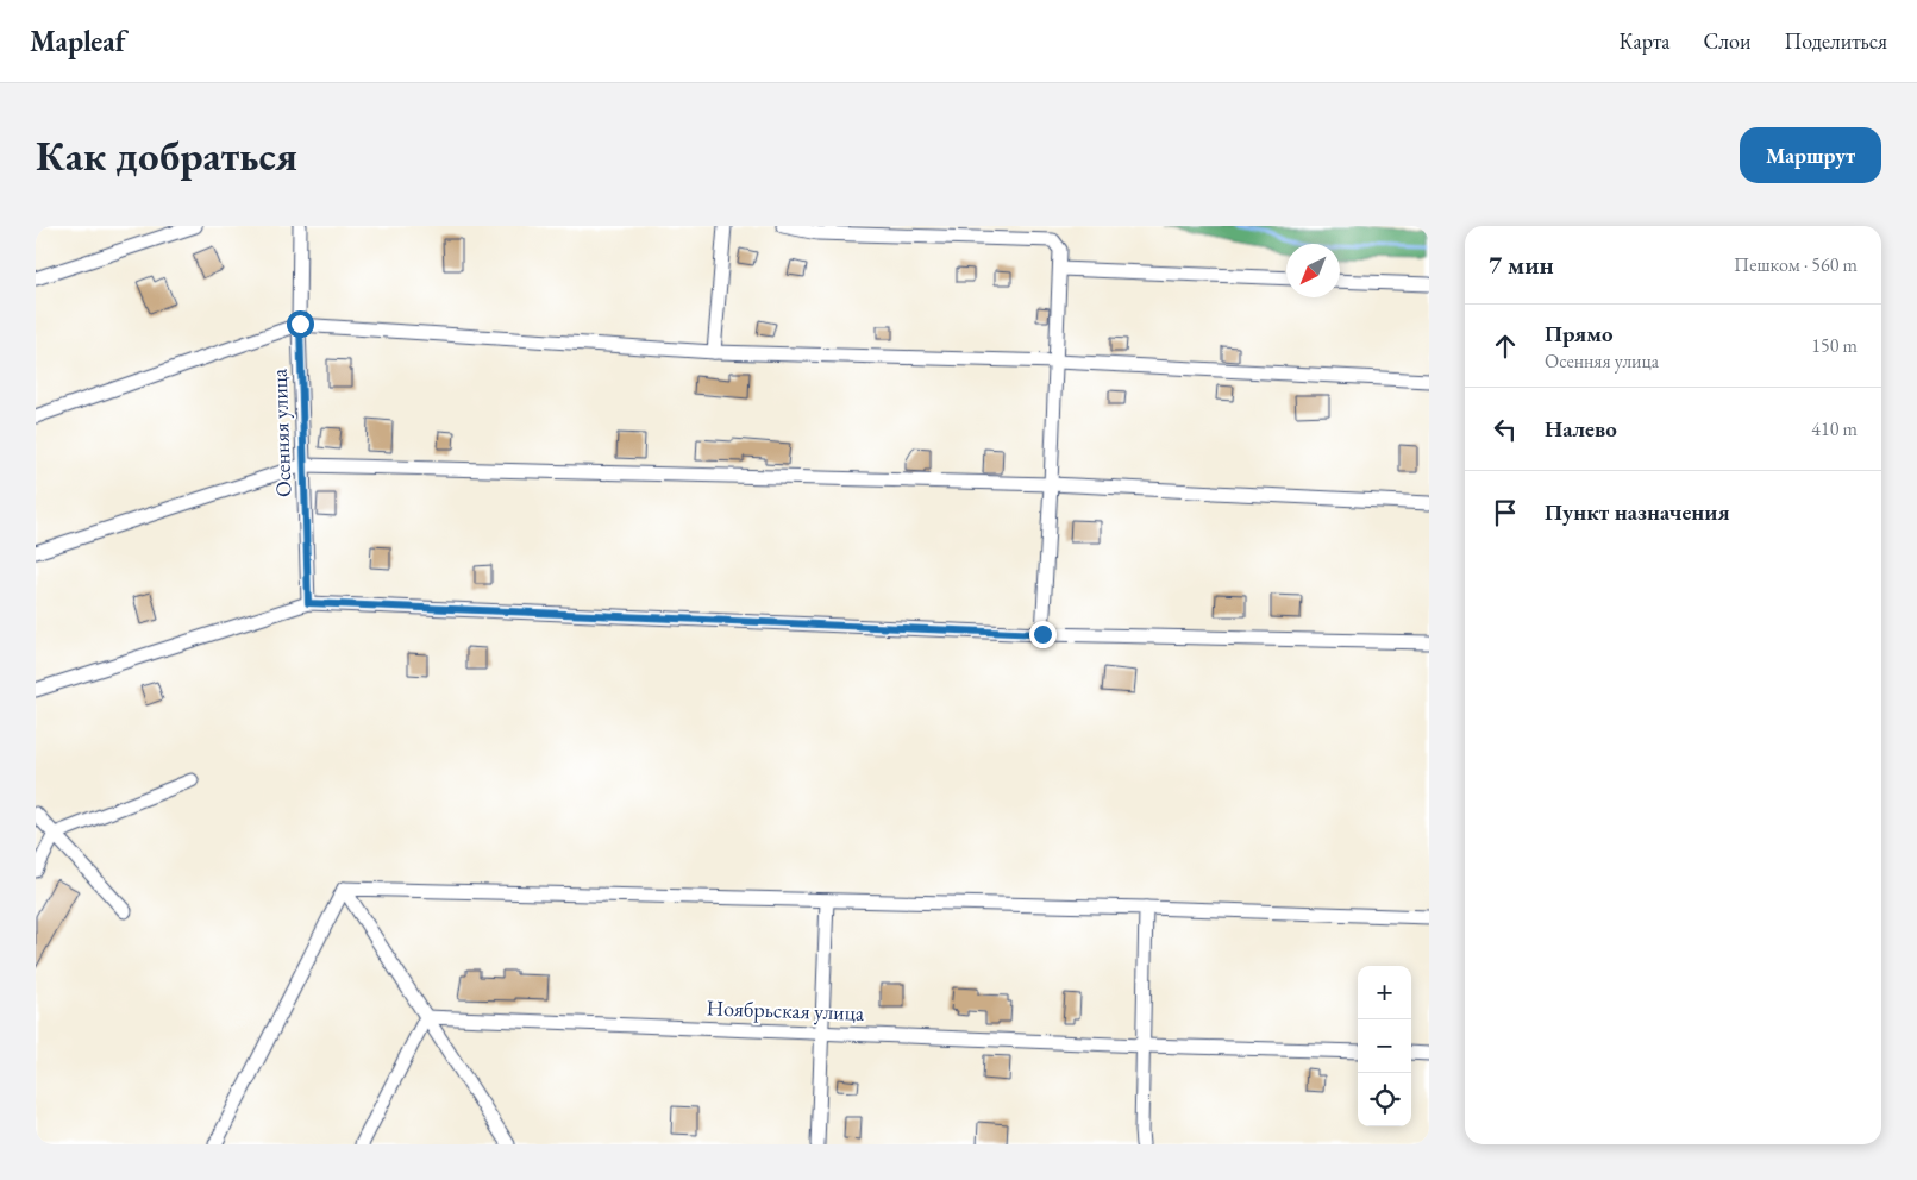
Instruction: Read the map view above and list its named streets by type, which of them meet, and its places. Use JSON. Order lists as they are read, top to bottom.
{
  "streets": {
    "street": ["Осенняя улица", "Ноябрьская улица"]
  },
  "north": "bottom left",
  "page": {
    "header": "Mapleaf",
    "nav": ["Карта", "Слои", "Поделиться"],
    "buttons": "Маршрут",
    "title": "Как добраться",
    "heading": ["7 мин", "Пешком · 560 m"],
    "list": [
      ["Прямо", "Осенняя улица", "150 m"],
      ["Налево", "410 m"],
      "Пункт назначения"
    ],
    "map_buttons": ["+", "−"]
  }
}
